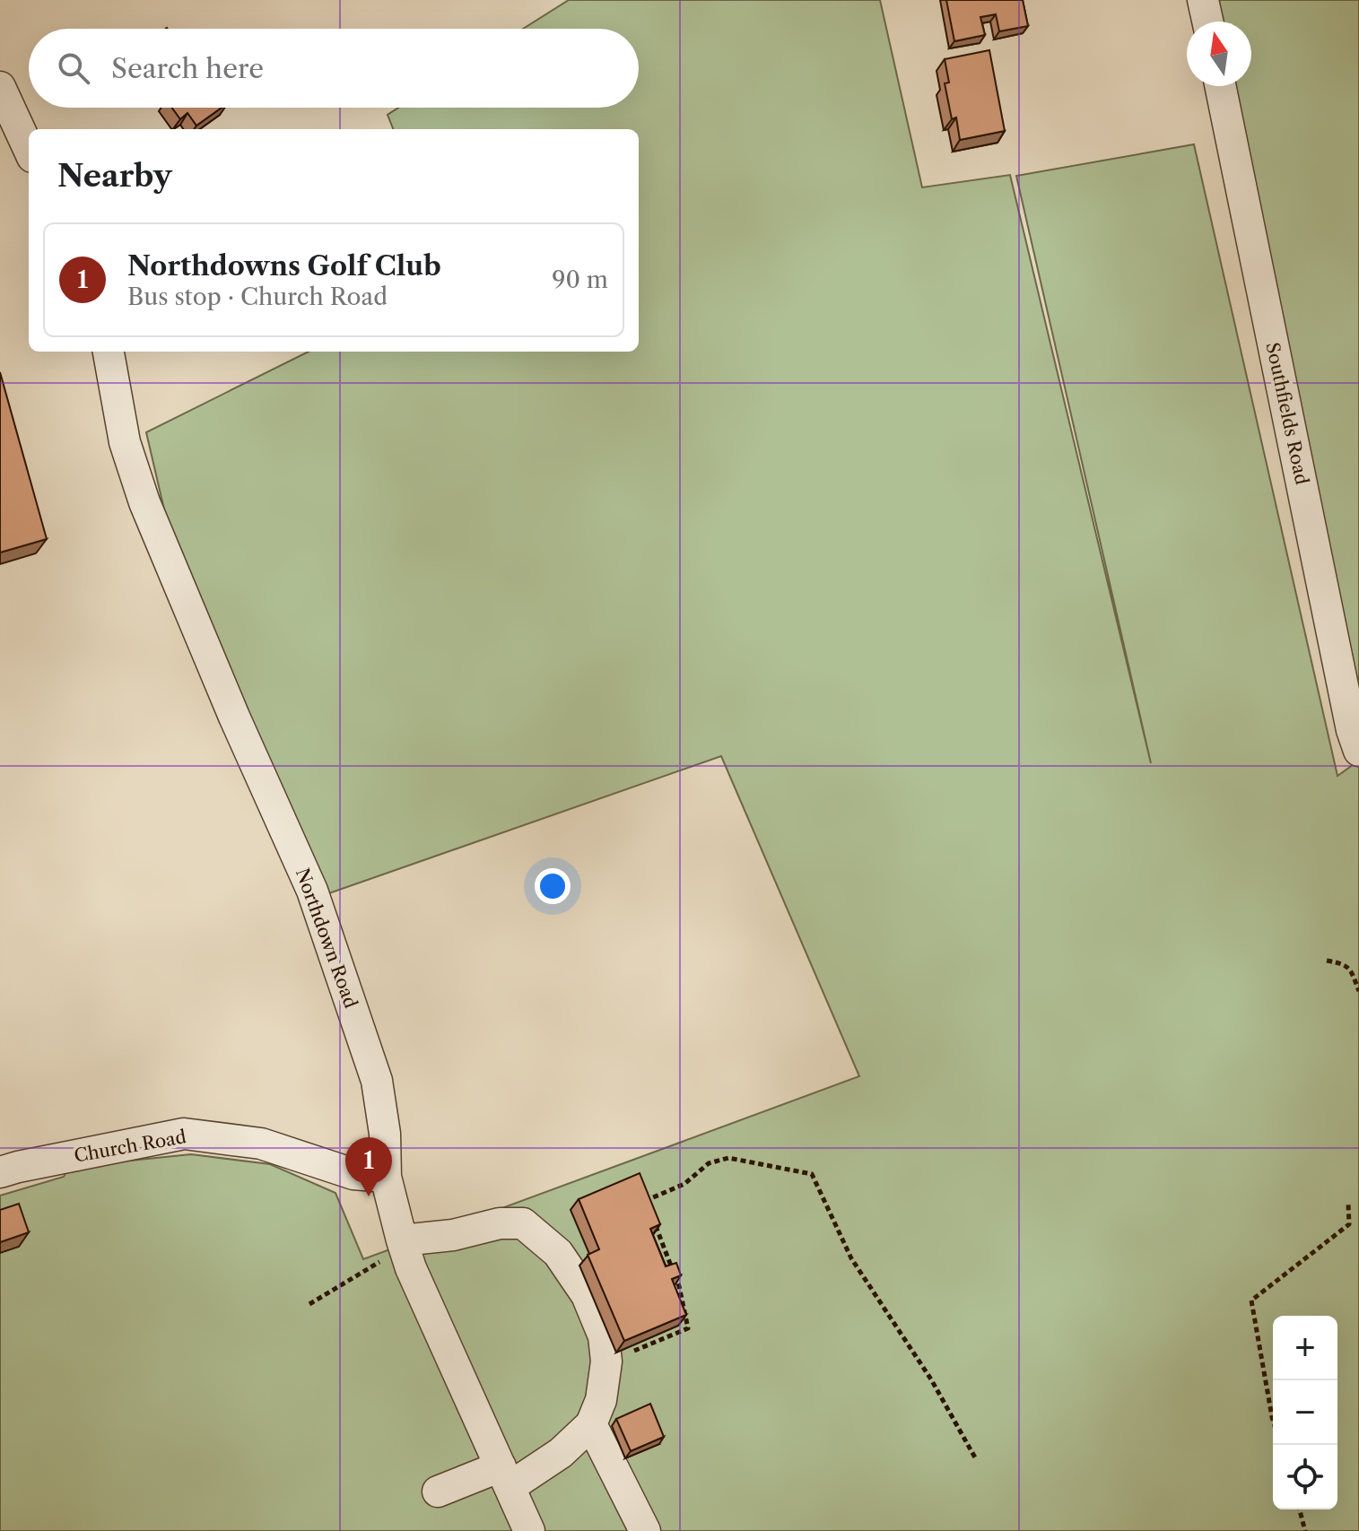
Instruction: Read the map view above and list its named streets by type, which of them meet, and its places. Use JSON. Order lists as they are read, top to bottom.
{
  "streets": {
    "street": ["Southfields Road", "Northdown Road", "Church Road"]
  },
  "crossings": [
    ["Northdown Road", "Church Road"]
  ],
  "north": "top",
  "page": {
    "search": "Search here",
    "heading": "Nearby",
    "list": [
      {
        "mark": "1",
        "name": "Northdowns Golf Club",
        "note": "Bus stop · Church Road",
        "value": "90 m"
      }
    ],
    "pins": "1",
    "map_buttons": ["+", "−"]
  }
}
